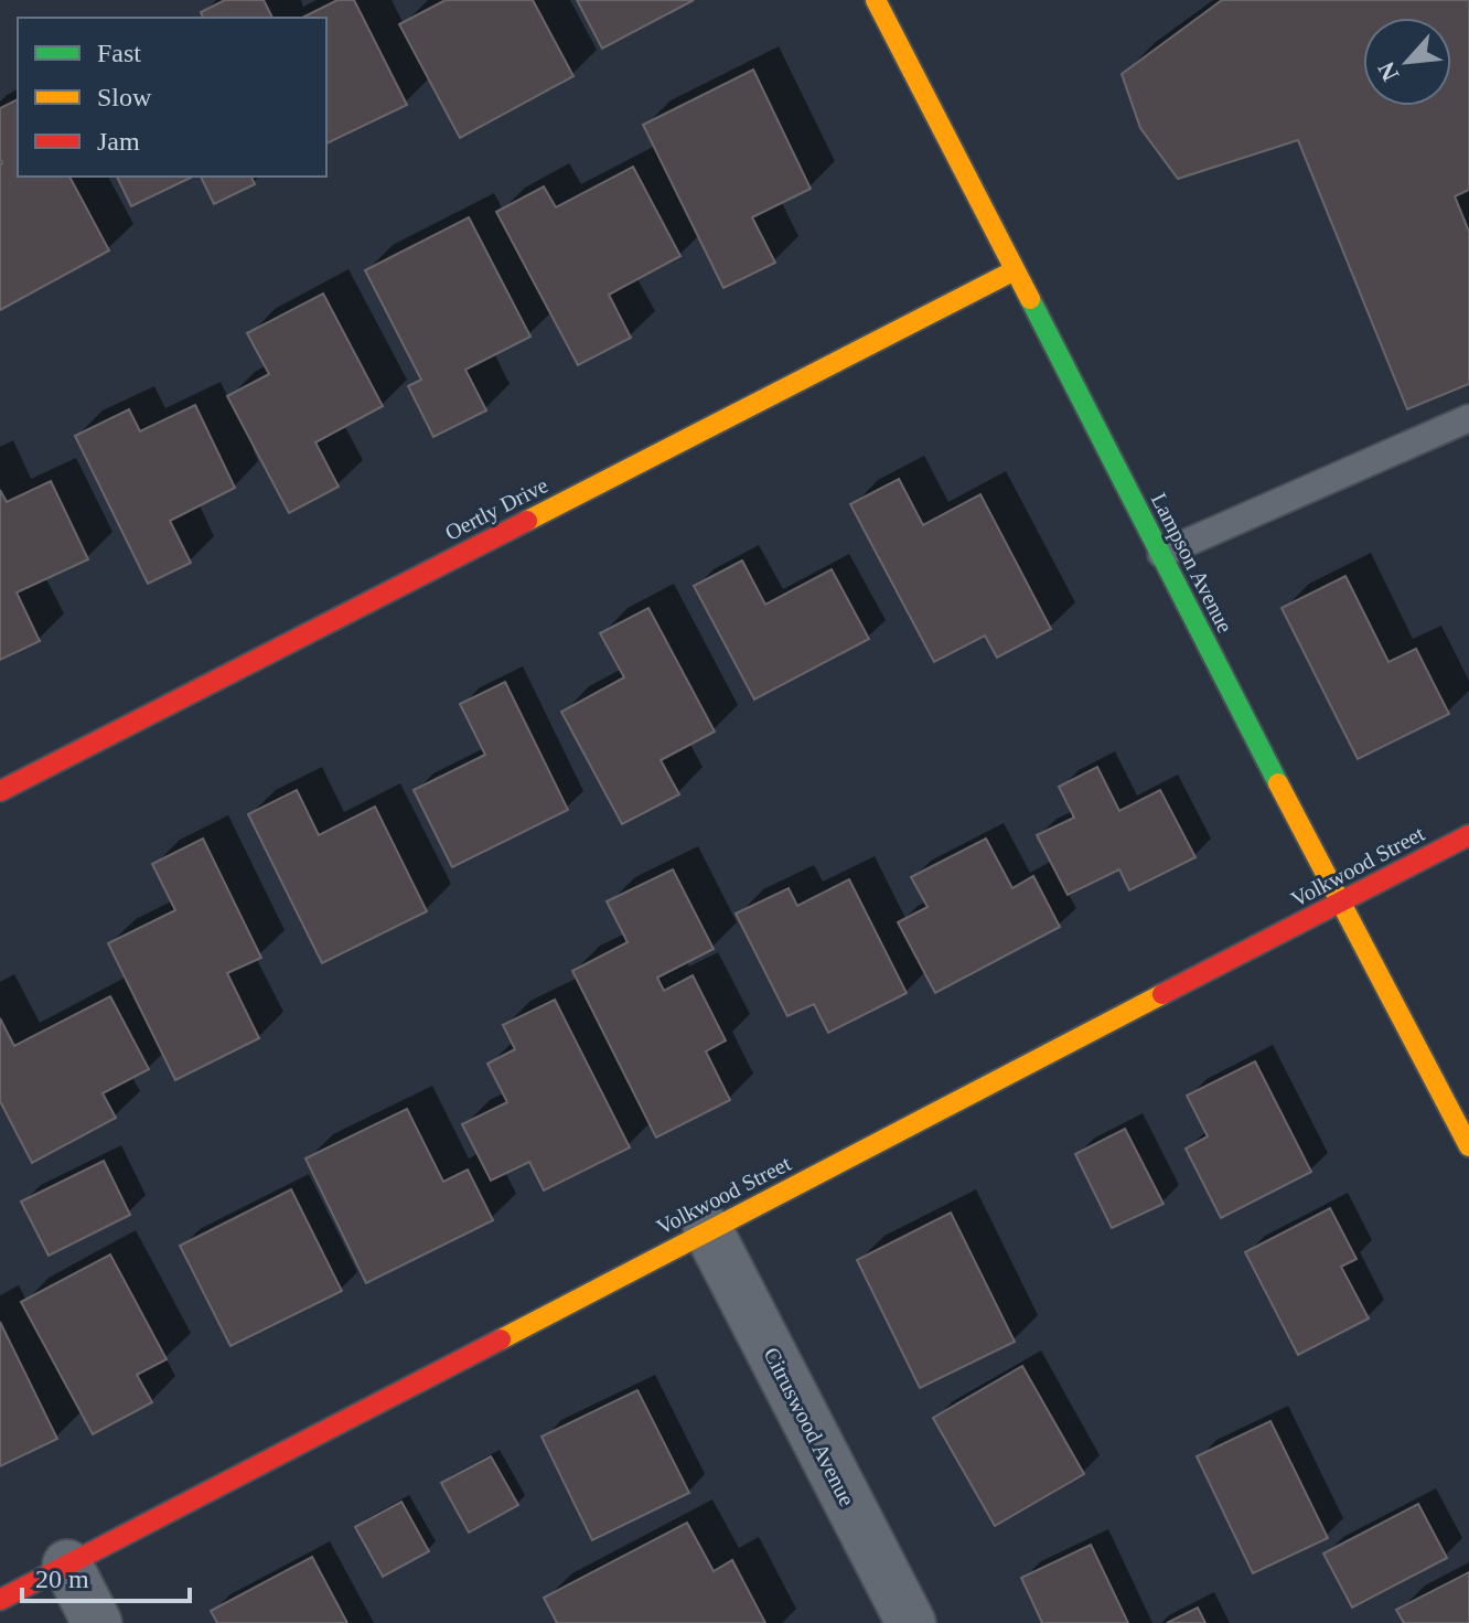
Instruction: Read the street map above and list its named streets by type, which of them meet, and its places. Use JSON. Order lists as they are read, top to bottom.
{
  "streets": {
    "street": [
      "Oertly Drive",
      "Lampson Avenue",
      "Volkwood Street",
      "Citruswood Avenue"
    ]
  },
  "crossings": [
    ["Oertly Drive", "Lampson Avenue"],
    ["Lampson Avenue", "Volkwood Street"],
    ["Volkwood Street", "Citruswood Avenue"]
  ],
  "legend": ["Fast", "Slow", "Jam"],
  "scale_bar": "20 m",
  "north": "bottom left"
}
